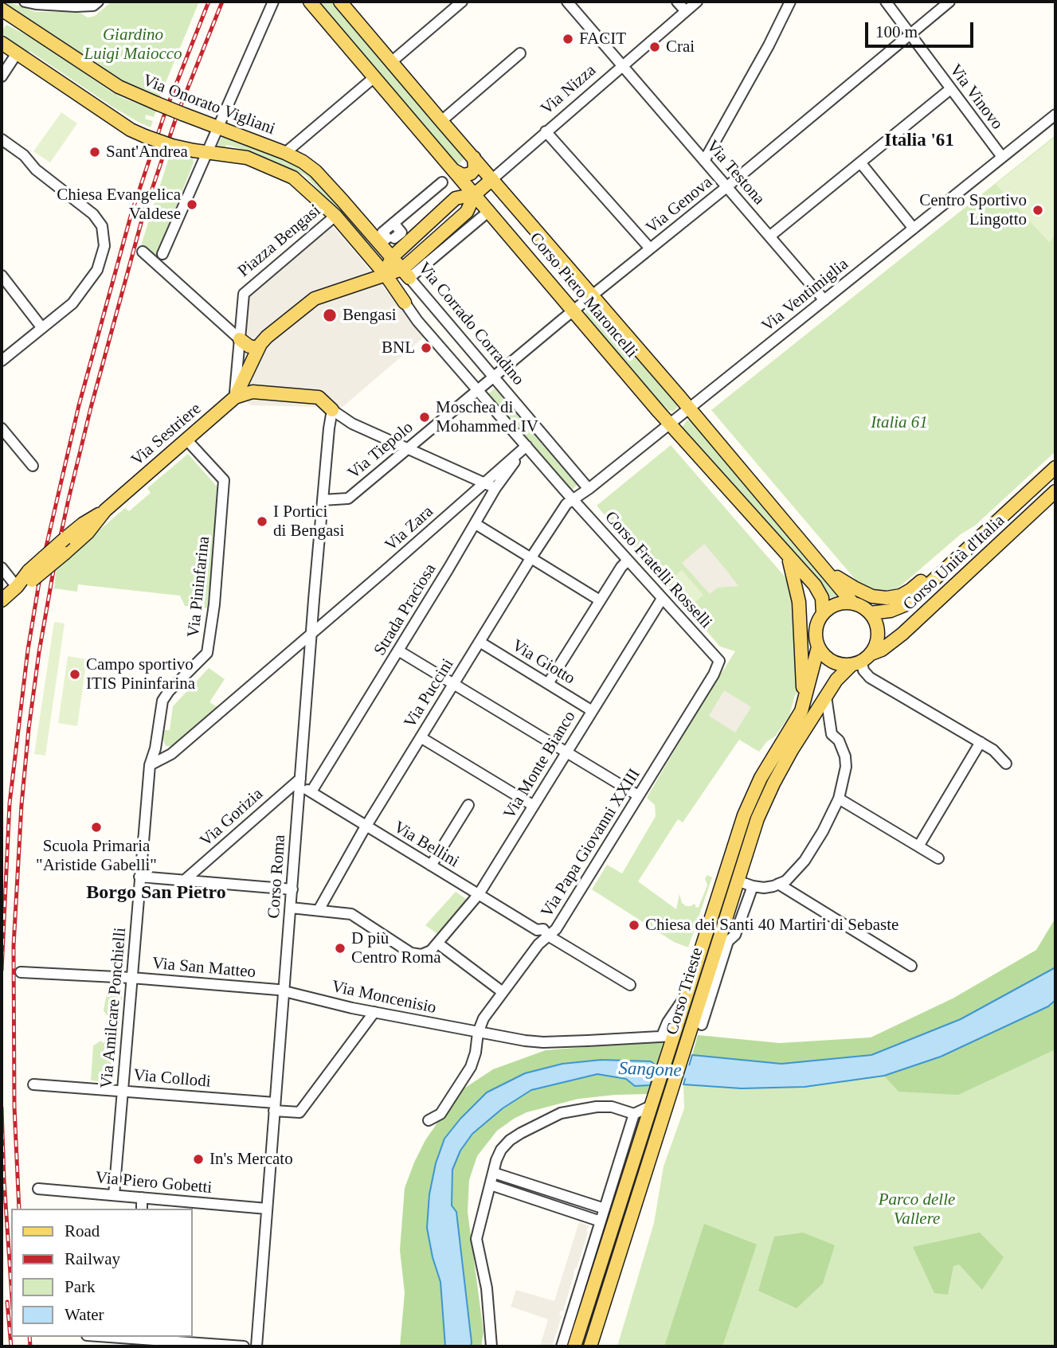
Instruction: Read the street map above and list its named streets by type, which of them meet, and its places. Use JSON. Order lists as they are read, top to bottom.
{
  "streets": {
    "main road": [
      "Via Nizza",
      "Via Onorato Vigliani",
      "Piazza Bengasi",
      "Corso Piero Maroncelli",
      "Via Corrado Corradino",
      "Via Sestriere",
      "Corso Unità d'Italia",
      "Corso Trieste"
    ],
    "street": [
      "Via Vinovo",
      "Via Testona",
      "Via Genova",
      "Via Ventimiglia",
      "Via Tiepolo",
      "Via Zara",
      "Corso Fratelli Rosselli",
      "Via Pininfarina",
      "Strada Praciosa",
      "Via Giotto",
      "Via Puccini",
      "Via Monte Bianco",
      "Via Gorizia",
      "Via Papa Giovanni XXIII",
      "Via Bellini",
      "Corso Roma",
      "Via San Matteo",
      "Via Moncenisio",
      "Via Amilcare Ponchielli",
      "Via Collodi",
      "Via Piero Gobetti"
    ]
  },
  "crossings": [
    ["Via Nizza", "Via Testona"],
    ["Via Nizza", "Piazza Bengasi"],
    ["Via Nizza", "Corso Piero Maroncelli"],
    ["Via Nizza", "Via Corrado Corradino"],
    ["Via Vinovo", "Via Genova"],
    ["Via Vinovo", "Via Ventimiglia"],
    ["Via Onorato Vigliani", "Piazza Bengasi"],
    ["Via Testona", "Via Genova"],
    ["Via Testona", "Via Ventimiglia"],
    ["Via Genova", "Corso Piero Maroncelli"],
    ["Via Genova", "Via Corrado Corradino"],
    ["Via Genova", "Via Tiepolo"],
    ["Piazza Bengasi", "Via Corrado Corradino"],
    ["Piazza Bengasi", "Via Sestriere"],
    ["Corso Piero Maroncelli", "Via Ventimiglia"],
    ["Corso Piero Maroncelli", "Corso Unità d'Italia"],
    ["Corso Piero Maroncelli", "Corso Trieste"],
    ["Via Ventimiglia", "Via Corrado Corradino"],
    ["Via Ventimiglia", "Corso Fratelli Rosselli"],
    ["Via Ventimiglia", "Via Puccini"],
    ["Via Sestriere", "Via Pininfarina"],
    ["Via Sestriere", "Corso Roma"],
    ["Via Tiepolo", "Corso Roma"],
    ["Via Zara", "Strada Praciosa"],
    ["Via Zara", "Corso Roma"],
    ["Corso Unità d'Italia", "Corso Trieste"],
    ["Corso Fratelli Rosselli", "Via Puccini"],
    ["Corso Fratelli Rosselli", "Via Monte Bianco"],
    ["Corso Fratelli Rosselli", "Via Papa Giovanni XXIII"],
    ["Via Pininfarina", "Via Amilcare Ponchielli"],
    ["Strada Praciosa", "Via Bellini"],
    ["Via Giotto", "Via Puccini"],
    ["Via Giotto", "Via Monte Bianco"],
    ["Via Puccini", "Via Bellini"],
    ["Via Monte Bianco", "Via Bellini"],
    ["Via Gorizia", "Via Bellini"],
    ["Via Gorizia", "Corso Roma"],
    ["Via Papa Giovanni XXIII", "Via Bellini"],
    ["Via Papa Giovanni XXIII", "Via Moncenisio"],
    ["Via Bellini", "Corso Roma"],
    ["Corso Roma", "Via San Matteo"],
    ["Corso Roma", "Via Moncenisio"],
    ["Corso Roma", "Via Collodi"],
    ["Corso Roma", "Via Piero Gobetti"],
    ["Via San Matteo", "Via Moncenisio"],
    ["Via San Matteo", "Via Amilcare Ponchielli"],
    ["Corso Trieste", "Via Moncenisio"],
    ["Via Moncenisio", "Via Collodi"],
    ["Via Amilcare Ponchielli", "Via Collodi"],
    ["Via Amilcare Ponchielli", "Via Piero Gobetti"]
  ],
  "districts": ["Italia '61", "Borgo San Pietro"],
  "water": ["Sangone"],
  "parks": ["Giardino Luigi Maiocco", "Italia 61", "Parco delle Vallere"],
  "places": [
    "FACIT",
    "Crai",
    "Sant'Andrea",
    "Chiesa Evangelica Valdese",
    "Centro Sportivo Lingotto",
    "Bengasi",
    "BNL",
    "Moschea di Mohammed IV",
    "I Portici di Bengasi",
    "Campo sportivo ITIS Pininfarina",
    "Scuola Primaria \"Aristide Gabelli\"",
    "Chiesa dei Santi 40 Martiri di Sebaste",
    "D più Centro Roma",
    "In's Mercato"
  ],
  "legend": [
    "Road",
    "Railway",
    "Park",
    "Water"
  ],
  "scale_bar": "100 m"
}
